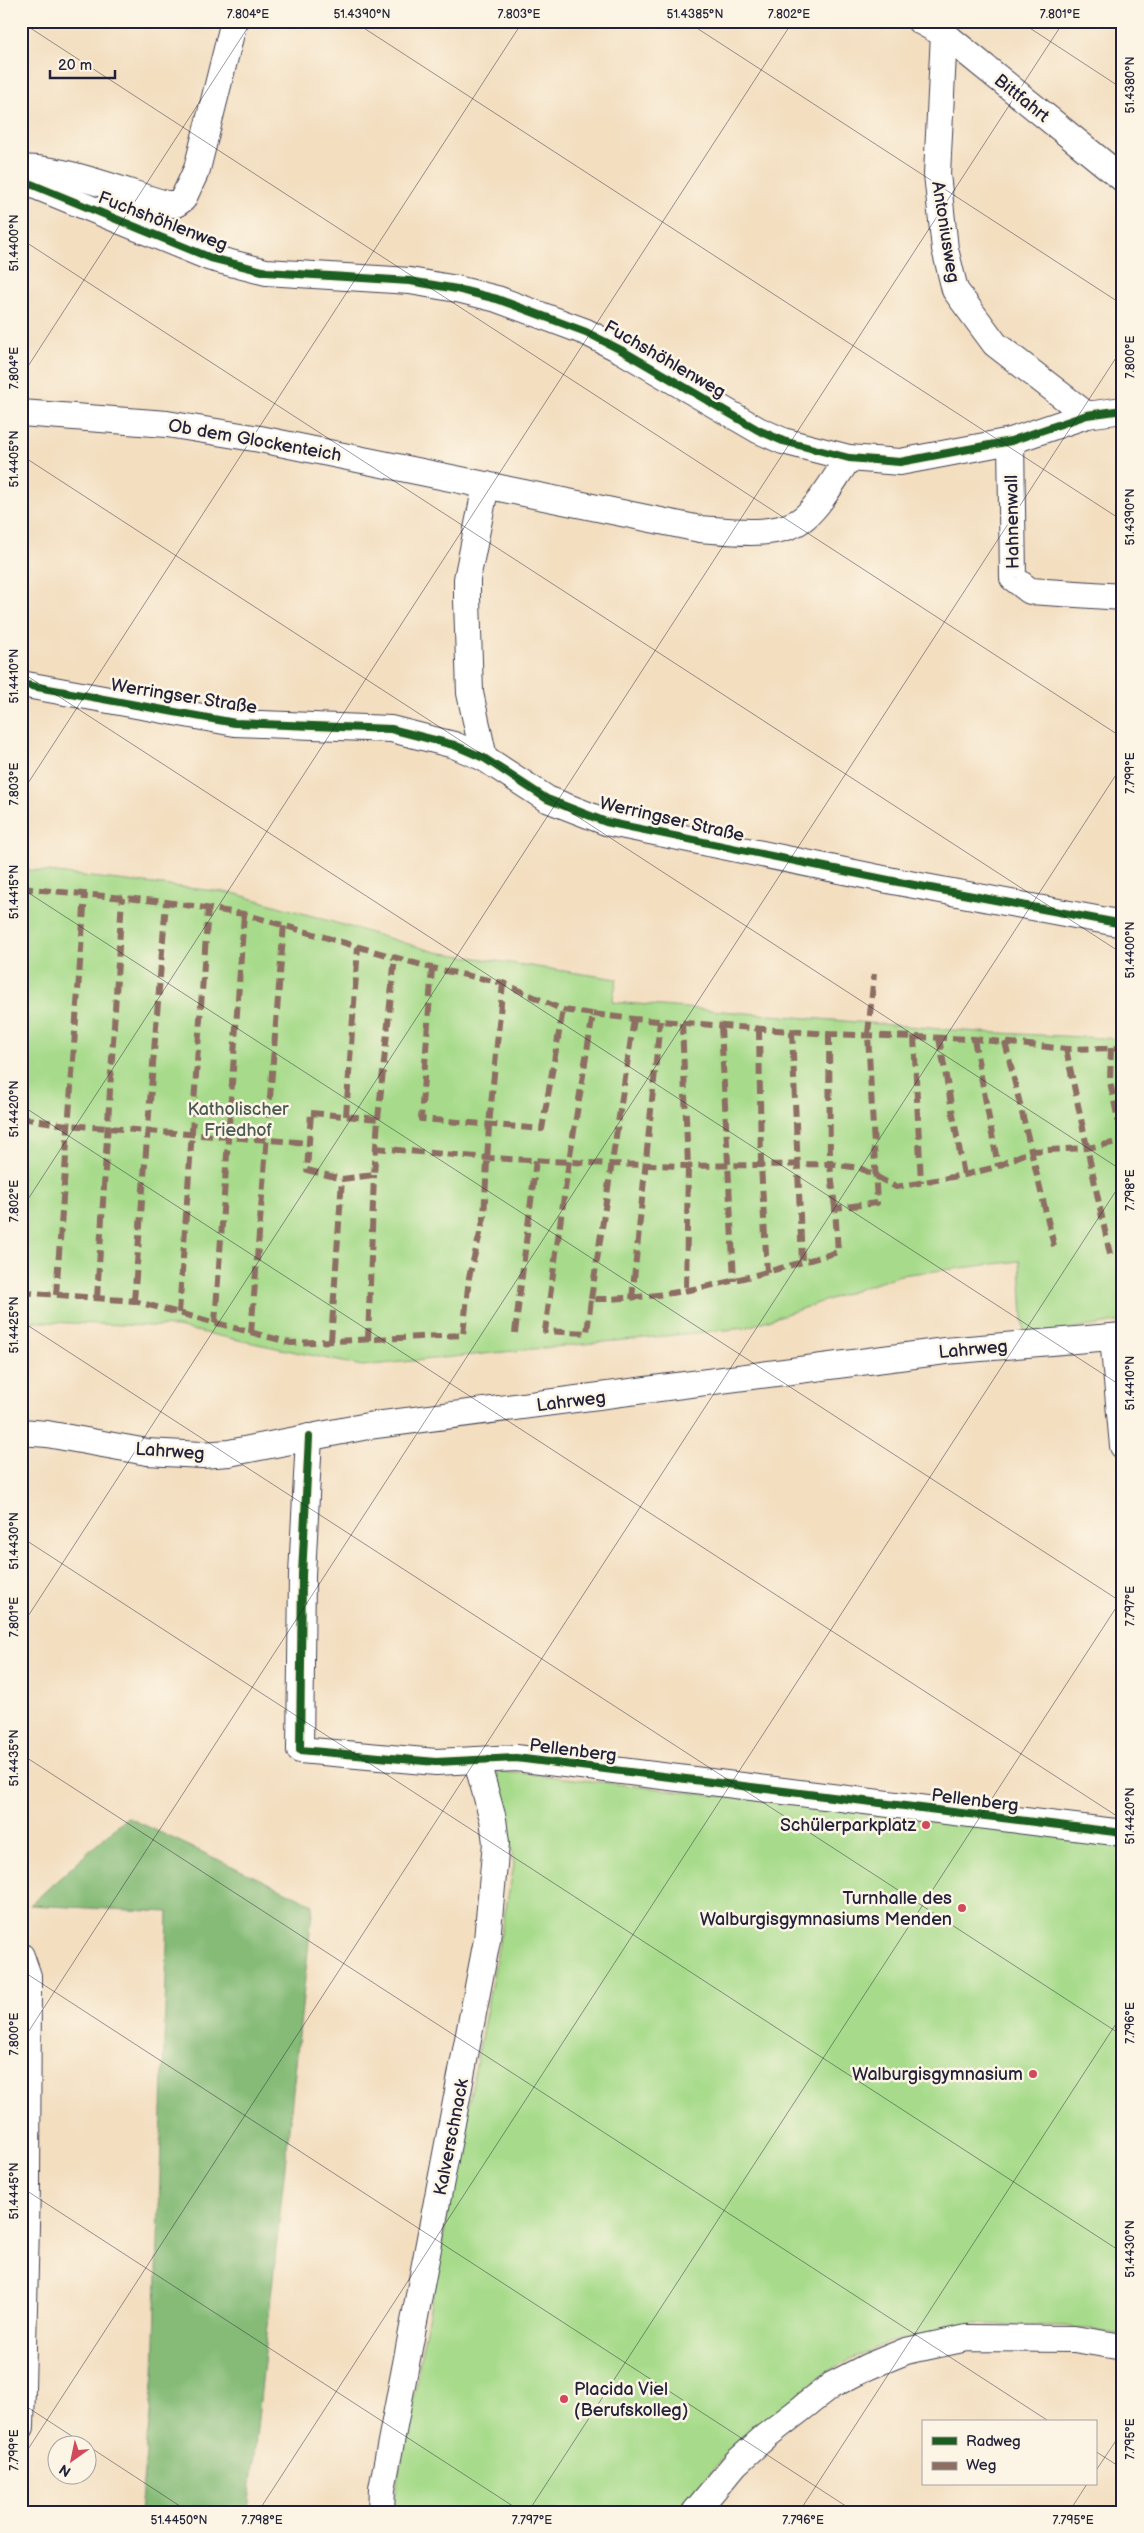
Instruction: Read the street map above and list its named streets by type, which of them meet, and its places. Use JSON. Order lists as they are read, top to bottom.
{
  "streets": {
    "street": [
      "Bittfahrt",
      "Fuchshöhlenweg",
      "Antoniusweg",
      "Ob dem Glockenteich",
      "Hahnenwall",
      "Werringser Straße",
      "Lahrweg",
      "Pellenberg",
      "Kalverschnack"
    ]
  },
  "crossings": [
    ["Bittfahrt", "Antoniusweg"],
    ["Fuchshöhlenweg", "Antoniusweg"],
    ["Fuchshöhlenweg", "Ob dem Glockenteich"],
    ["Fuchshöhlenweg", "Hahnenwall"],
    ["Lahrweg", "Pellenberg"],
    ["Pellenberg", "Kalverschnack"]
  ],
  "parks": ["Katholischer Friedhof"],
  "places": [
    "Schülerparkplatz",
    "Turnhalle des Walburgisgymnasiums Menden",
    "Walburgisgymnasium",
    "Placida Viel (Berufskolleg)"
  ],
  "legend": ["Radweg", "Weg"],
  "scale_bar": "20 m",
  "north": "bottom left",
  "coordinates": [
    "7.804°E",
    "51.4390°N",
    "7.803°E",
    "51.4385°N",
    "7.802°E",
    "7.801°E",
    "51.4380°N",
    "51.4400°N",
    "7.800°E",
    "51.4405°N",
    "51.4410°N",
    "7.799°E",
    "51.4415°N",
    "51.4420°N",
    "7.798°E",
    "51.4425°N",
    "51.4430°N",
    "7.797°E",
    "51.4435°N",
    "7.796°E",
    "51.4445°N",
    "7.795°E",
    "51.4450°N"
  ]
}
